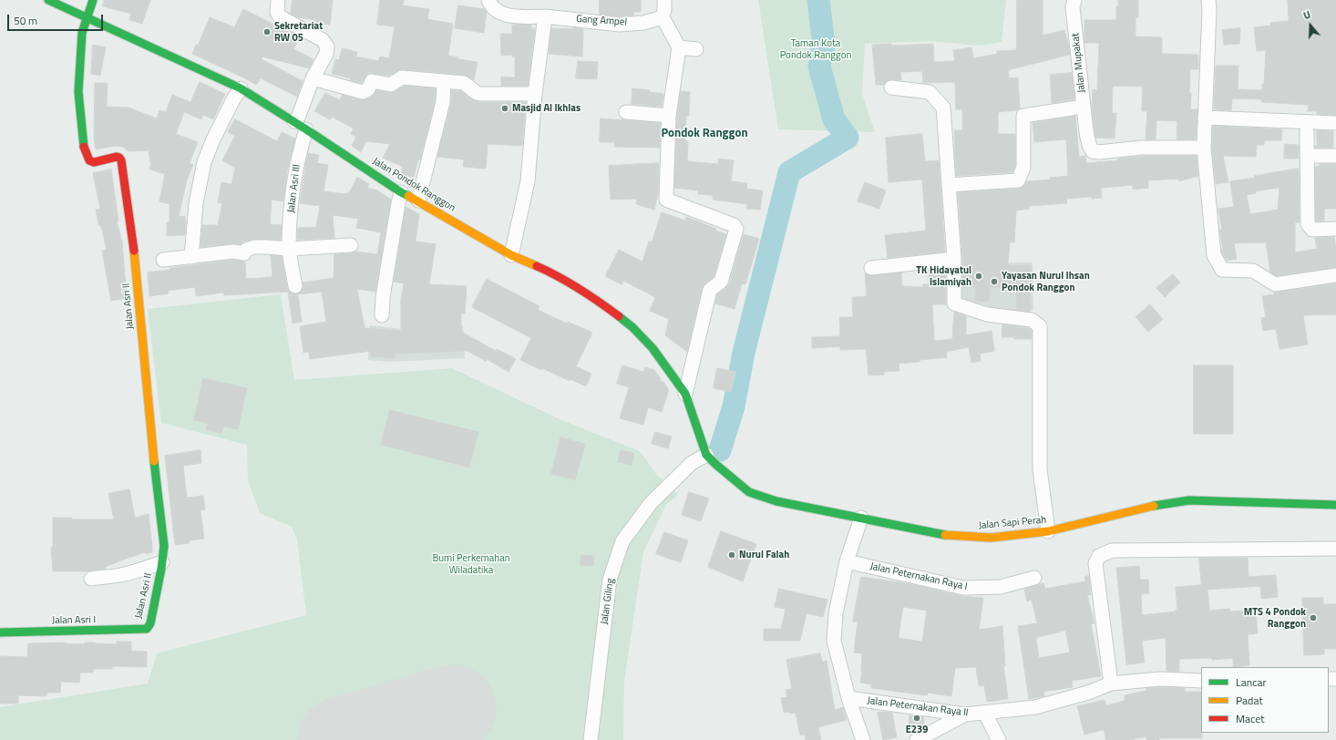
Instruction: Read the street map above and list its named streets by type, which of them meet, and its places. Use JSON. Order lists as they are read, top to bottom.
{
  "streets": {
    "street": [
      "Gang Ampel",
      "Jalan Mupakat",
      "Jalan Pondok Ranggon",
      "Jalan Asri III",
      "Jalan Asri II",
      "Jalan Sapi Perah",
      "Jalan Peternakan Raya I",
      "Jalan Giling",
      "Jalan Asri I",
      "Jalan Peternakan Raya II"
    ]
  },
  "crossings": [
    ["Jalan Pondok Ranggon", "Jalan Asri III"],
    ["Jalan Pondok Ranggon", "Jalan Asri II"],
    ["Jalan Pondok Ranggon", "Jalan Sapi Perah"],
    ["Jalan Pondok Ranggon", "Jalan Giling"],
    ["Jalan Asri II", "Jalan Asri I"],
    ["Jalan Sapi Perah", "Jalan Giling"],
    ["Jalan Sapi Perah", "Jalan Peternakan Raya II"],
    ["Jalan Peternakan Raya I", "Jalan Peternakan Raya II"]
  ],
  "districts": ["Pondok Ranggon"],
  "parks": ["Taman Kota Pondok Ranggon", "Bumi Perkemahan Wiladatika"],
  "places": [
    "Sekretariat RW 05",
    "Masjid Al Ikhlas",
    "TK Hidayatul Islamiyah",
    "Yayasan Nurul Ihsan Pondok Ranggon",
    "Nurul Falah",
    "MTS 4 Pondok Ranggon",
    "E239"
  ],
  "legend": ["Lancar", "Padat", "Macet"],
  "scale_bar": "50 m",
  "north": "top"
}
